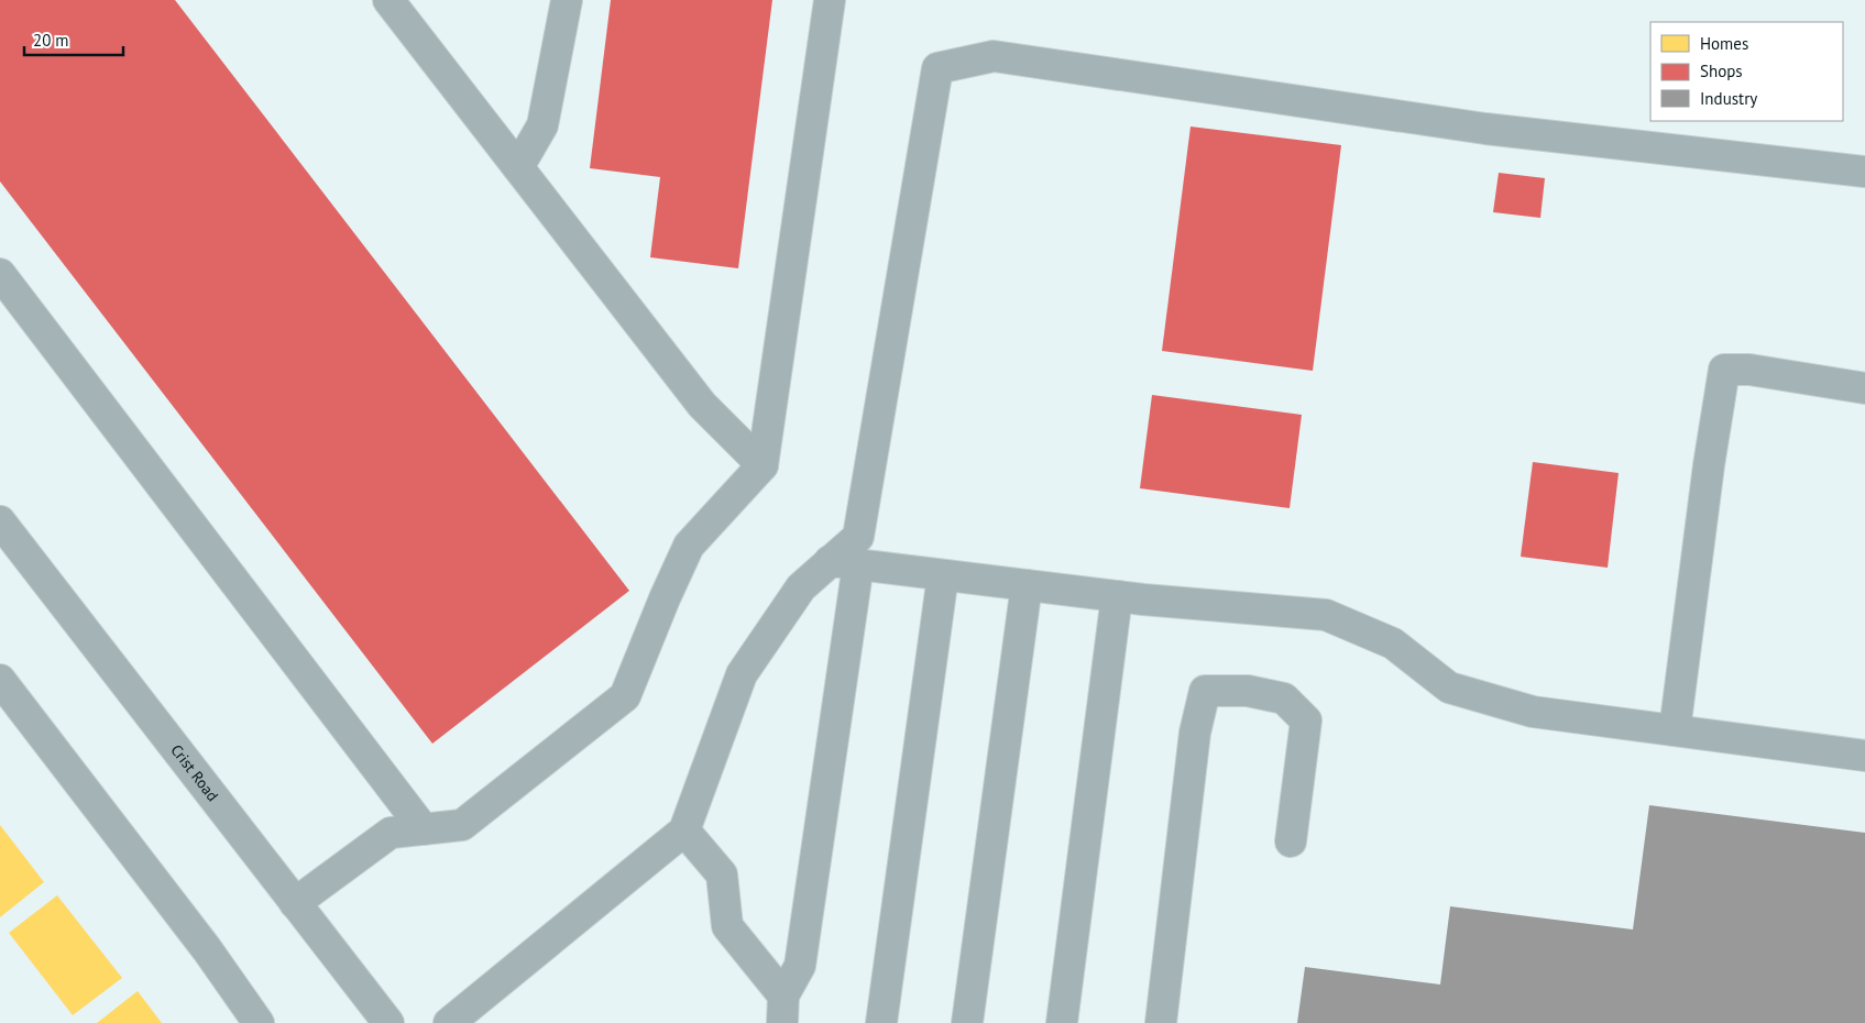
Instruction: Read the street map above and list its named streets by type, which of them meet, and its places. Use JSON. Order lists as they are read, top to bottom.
{
  "streets": {
    "street": ["Crist Road"]
  },
  "legend": ["Homes", "Shops", "Industry"],
  "scale_bar": "20 m"
}
